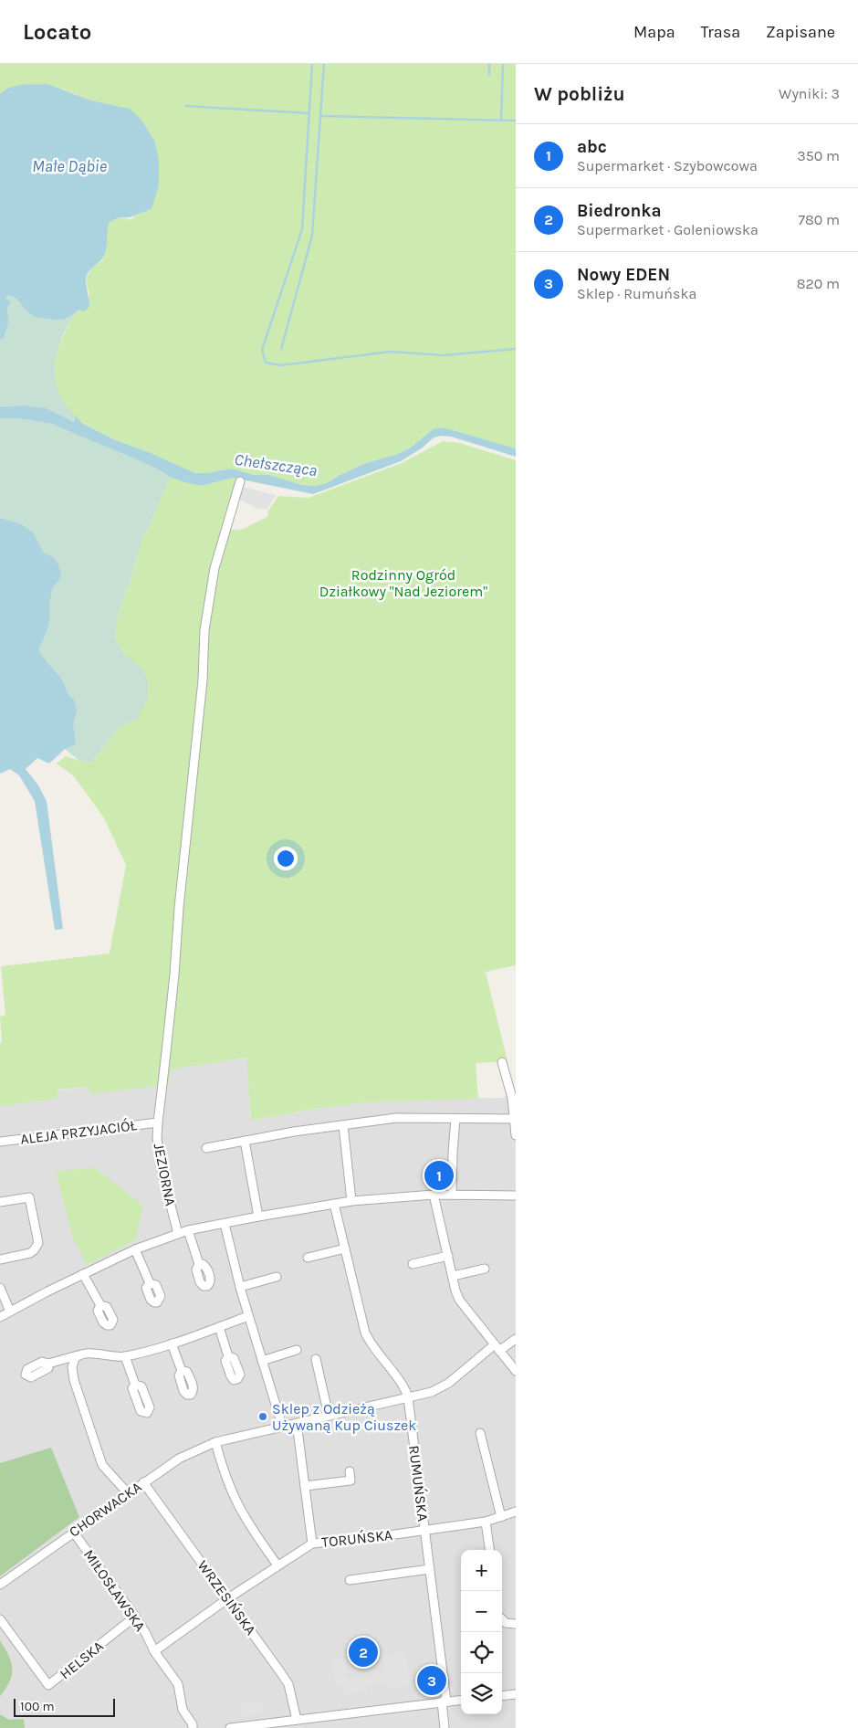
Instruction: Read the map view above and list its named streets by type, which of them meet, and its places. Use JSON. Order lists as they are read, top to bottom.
{
  "streets": {
    "street": [
      "ALEJA PRZYJACIÓŁ",
      "JEZIORNA",
      "RUMUŃSKA",
      "CHORWACKA",
      "TORUŃSKA",
      "MIŁOSŁAWSKA",
      "WRZESIŃSKA",
      "HELSKA"
    ]
  },
  "crossings": [
    ["ALEJA PRZYJACIÓŁ", "JEZIORNA"],
    ["RUMUŃSKA", "CHORWACKA"],
    ["RUMUŃSKA", "TORUŃSKA"],
    ["CHORWACKA", "MIŁOSŁAWSKA"],
    ["CHORWACKA", "WRZESIŃSKA"],
    ["TORUŃSKA", "WRZESIŃSKA"],
    ["MIŁOSŁAWSKA", "HELSKA"]
  ],
  "water": ["Małe Dąbie", "Chełszcząca"],
  "parks": ["Rodzinny Ogród Działkowy \"Nad Jeziorem\""],
  "places": ["Sklep z Odzieżą Używaną Kup Ciuszek"],
  "scale_bar": "100 m",
  "page": {
    "header": "Locato",
    "nav": ["Mapa", "Trasa", "Zapisane"],
    "heading": ["W pobliżu", "Wyniki: 3"],
    "list": [
      {
        "mark": "1",
        "name": "abc",
        "note": "Supermarket · Szybowcowa",
        "value": "350 m"
      },
      {
        "mark": "2",
        "name": "Biedronka",
        "note": "Supermarket · Goleniowska",
        "value": "780 m"
      },
      {
        "mark": "3",
        "name": "Nowy EDEN",
        "note": "Sklep · Rumuńska",
        "value": "820 m"
      }
    ],
    "pins": ["1", "2", "3"],
    "map_buttons": ["+", "−"],
    "scale": "100 m"
  }
}
